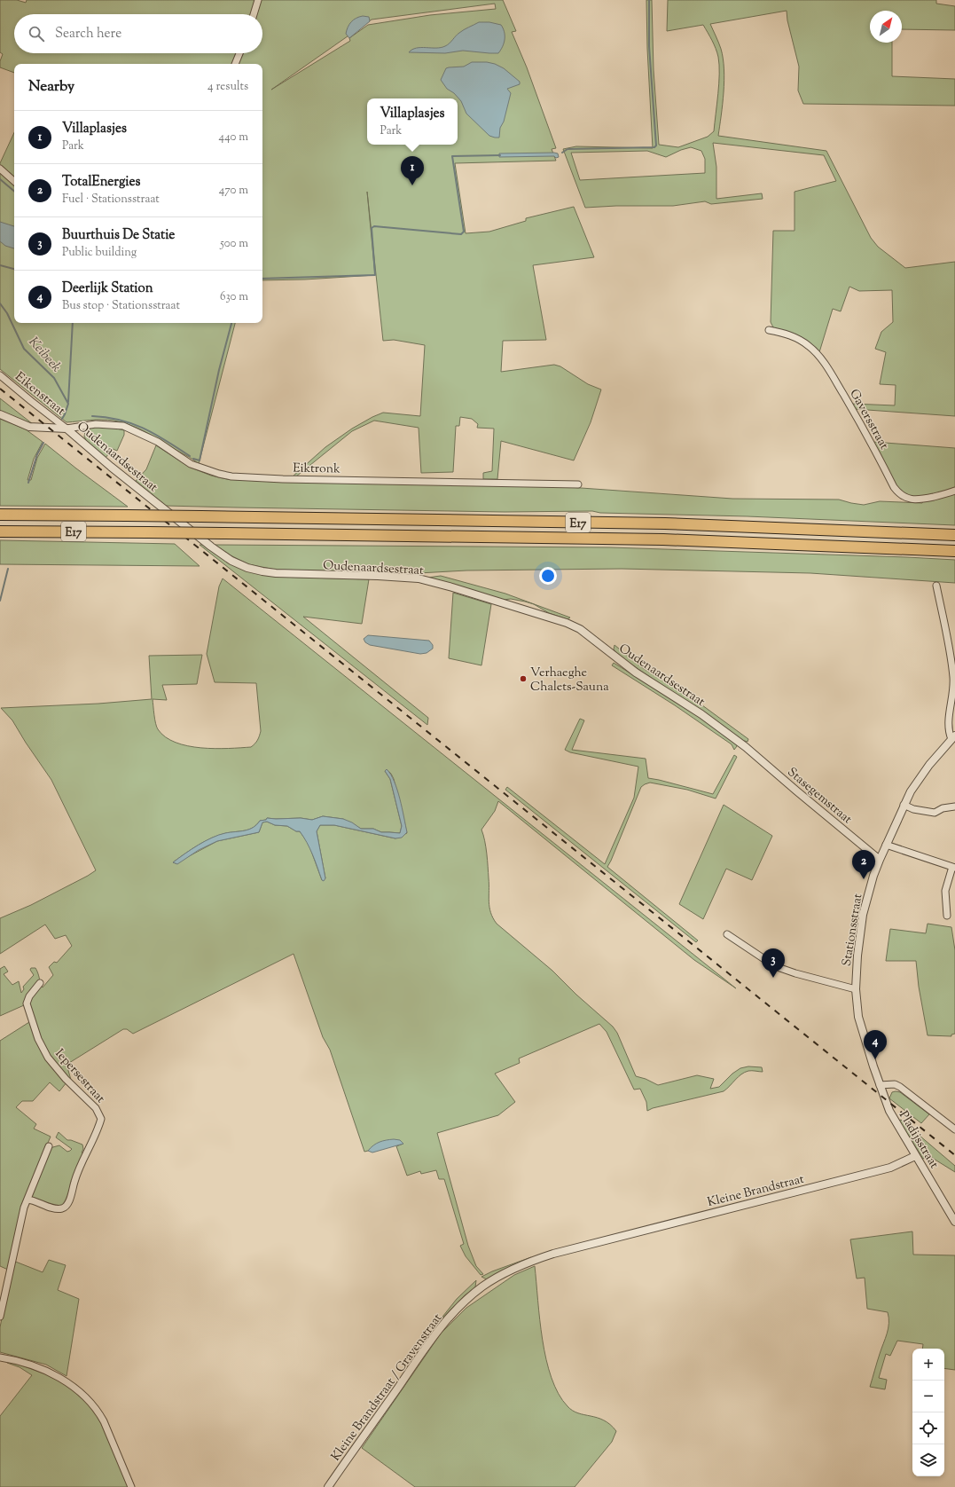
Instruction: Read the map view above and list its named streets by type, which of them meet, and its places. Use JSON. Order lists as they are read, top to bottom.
{
  "streets": {
    "highway": ["E17"],
    "street": [
      "Eikenstraat",
      "Gaversstraat",
      "Oudenaardsestraat",
      "Eiktronk",
      "Stasegemstraat",
      "Stationsstraat",
      "Iepersestraat",
      "Pladijsstraat",
      "Kleine Brandstraat",
      "Kleine Brandstraat / Gravenstraat"
    ]
  },
  "crossings": [
    ["Eikenstraat", "Oudenaardsestraat"],
    ["Eikenstraat", "Eiktronk"],
    ["Oudenaardsestraat", "Eiktronk"],
    ["Oudenaardsestraat", "Stasegemstraat"],
    ["Stasegemstraat", "Stationsstraat"],
    ["Stationsstraat", "Pladijsstraat"],
    ["Pladijsstraat", "Kleine Brandstraat"],
    ["Kleine Brandstraat", "Kleine Brandstraat / Gravenstraat"]
  ],
  "water": ["Keibeek"],
  "places": ["Verhaeghe Chalets-Sauna"],
  "north": "top right",
  "page": {
    "search": "Search here",
    "heading": ["Nearby", "4 results"],
    "popup": ["Villaplasjes", "Park"],
    "list": [
      {
        "mark": "1",
        "name": "Villaplasjes",
        "note": "Park",
        "value": "440 m"
      },
      {
        "mark": "2",
        "name": "TotalEnergies",
        "note": "Fuel · Stationsstraat",
        "value": "470 m"
      },
      {
        "mark": "3",
        "name": "Buurthuis De Statie",
        "note": "Public building",
        "value": "500 m"
      },
      {
        "mark": "4",
        "name": "Deerlijk Station",
        "note": "Bus stop · Stationsstraat",
        "value": "630 m"
      }
    ],
    "pins": [
      "1",
      "2",
      "3",
      "4"
    ],
    "map_buttons": ["+", "−"]
  }
}
